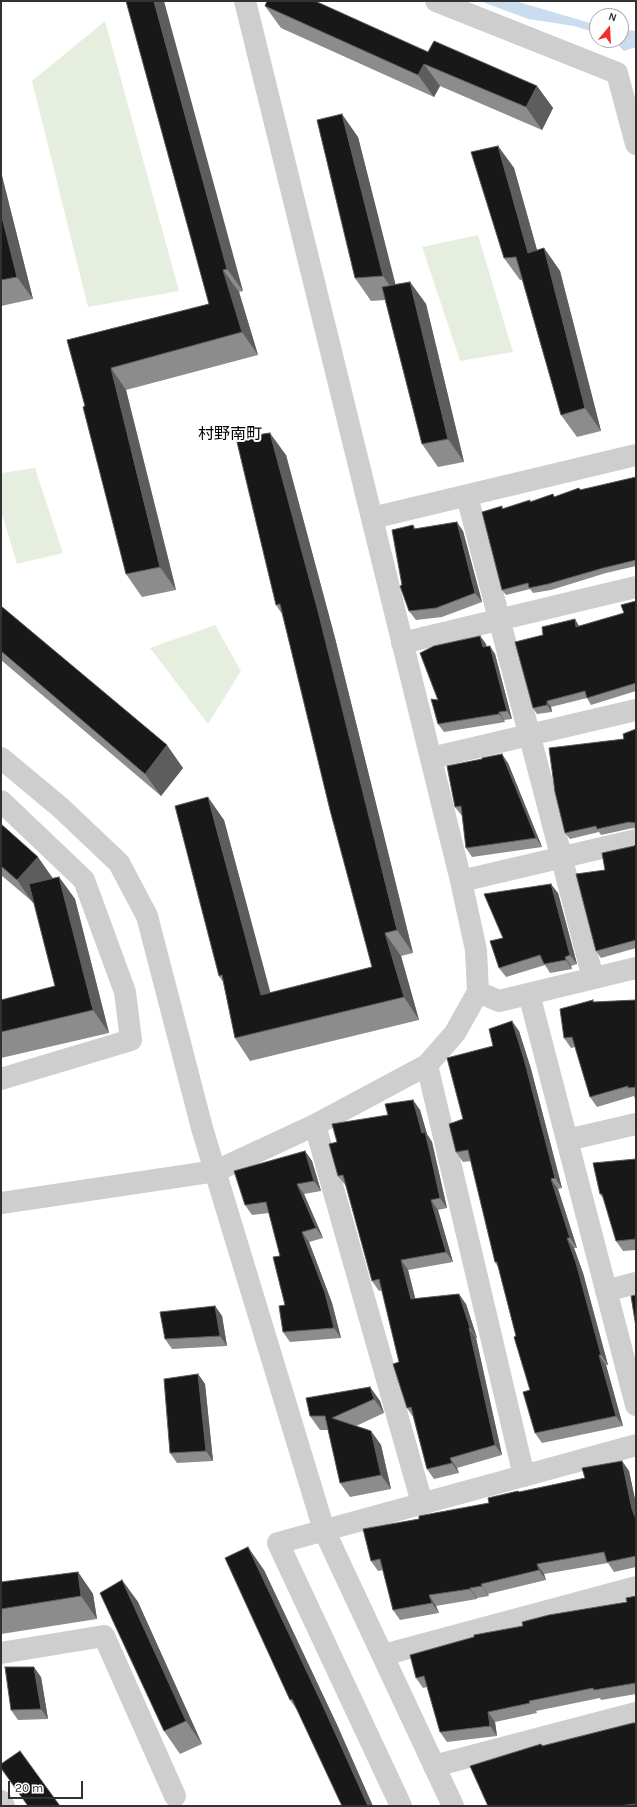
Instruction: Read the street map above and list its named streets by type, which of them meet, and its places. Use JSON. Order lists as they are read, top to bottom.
{
  "districts": ["村野南町"],
  "scale_bar": "20 m",
  "north": "top"
}
